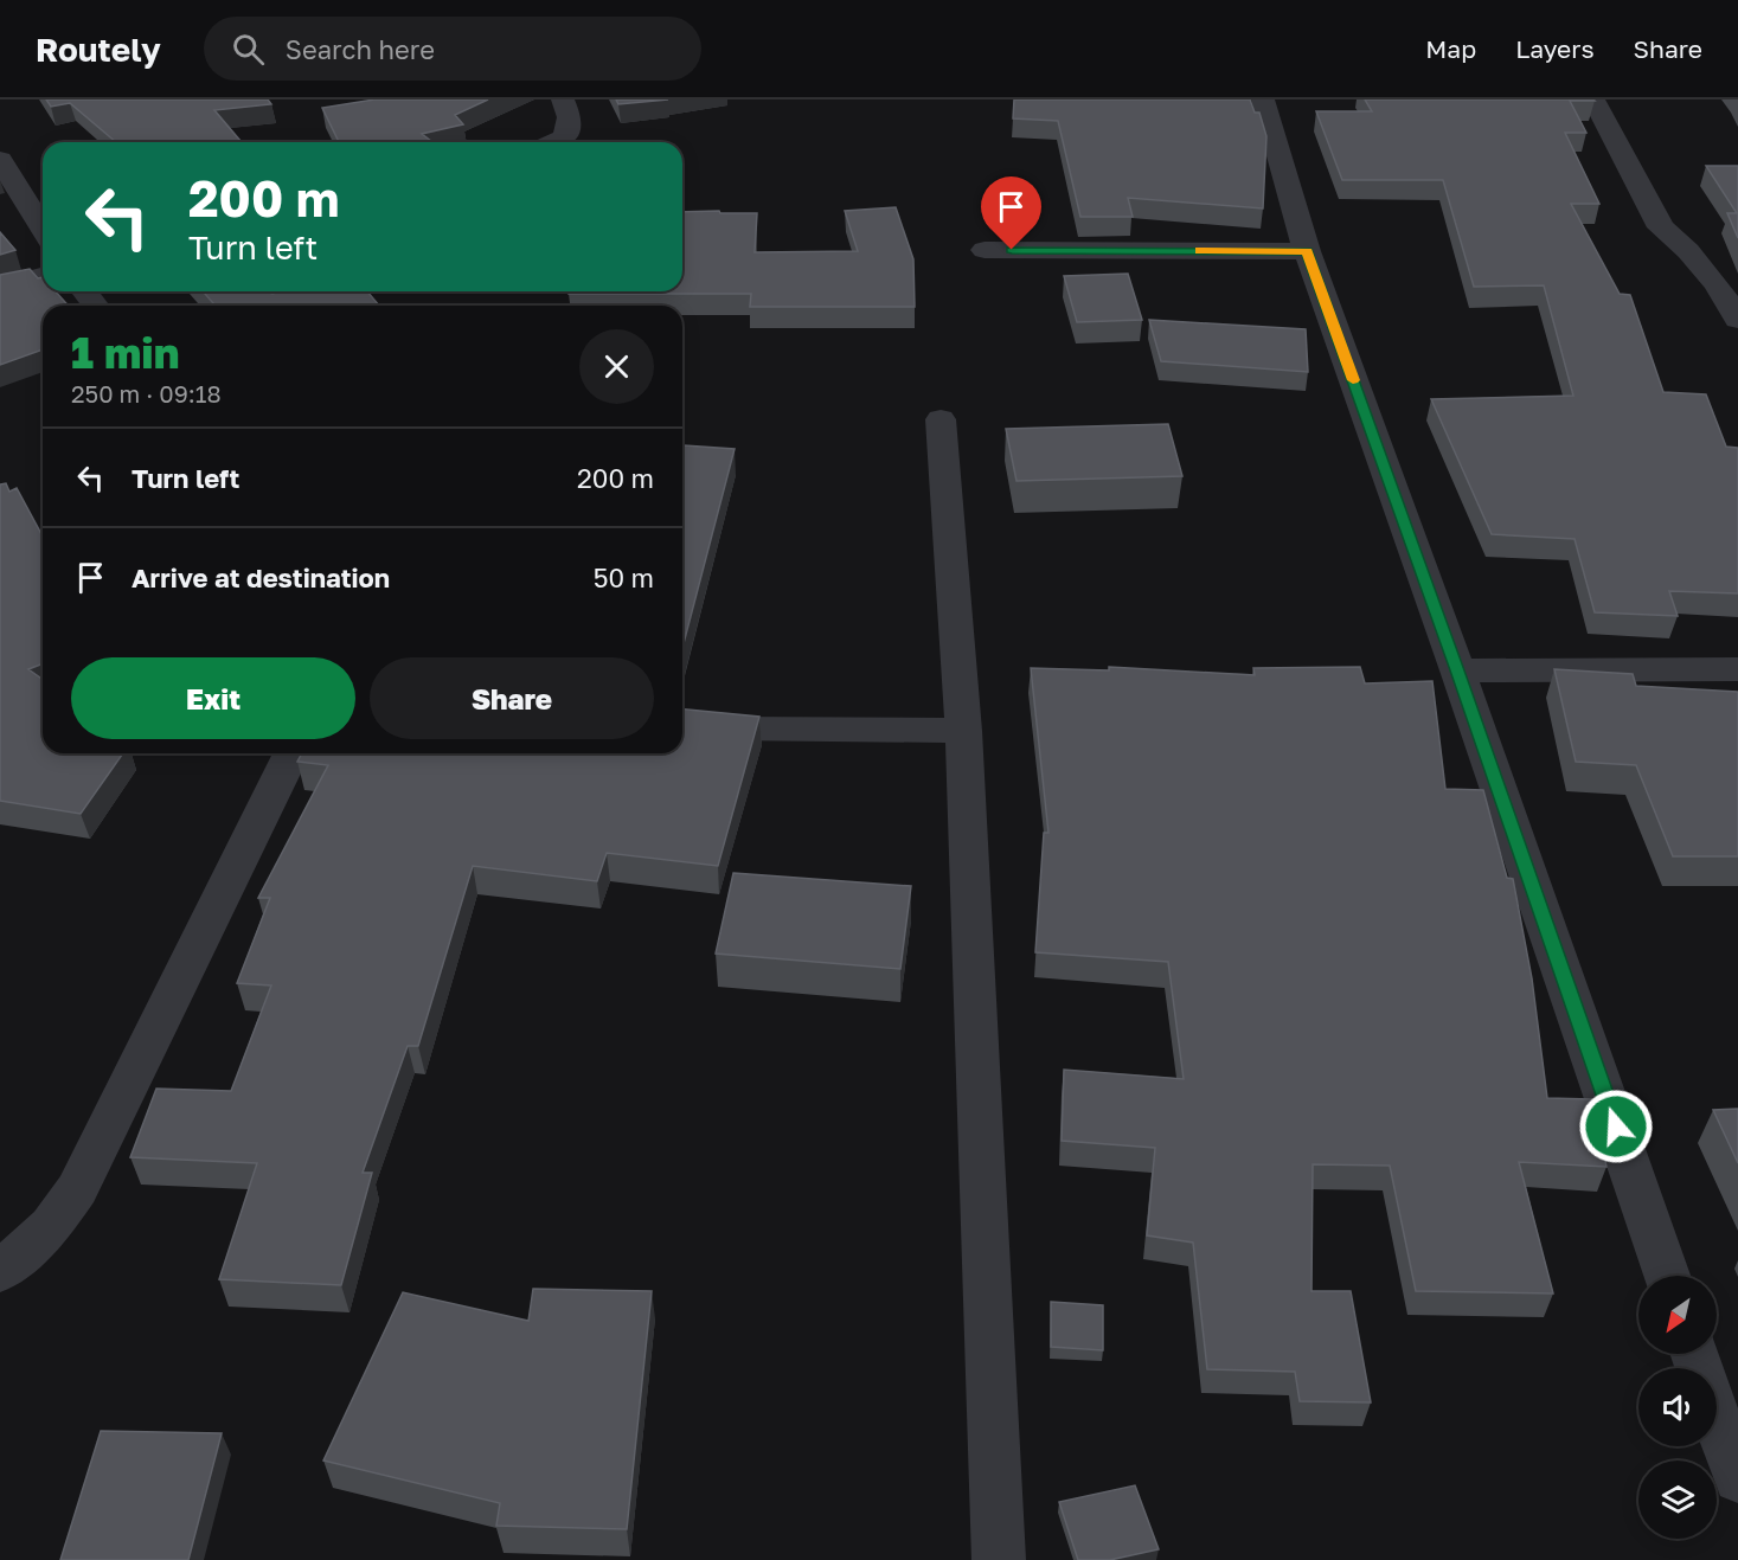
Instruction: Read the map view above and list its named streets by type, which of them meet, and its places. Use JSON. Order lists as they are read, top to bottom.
{
  "north": "bottom left",
  "page": {
    "header": "Routely",
    "search": "Search here",
    "nav": ["Map", "Layers", "Share"],
    "turn": ["200 m", "Turn left"],
    "heading": ["1 min", "250 m · 09:18"],
    "list": [
      {
        "name": "Turn left",
        "value": "200 m"
      },
      {
        "name": "Arrive at destination",
        "value": "50 m"
      }
    ],
    "buttons": ["Exit", "Share"]
  }
}
